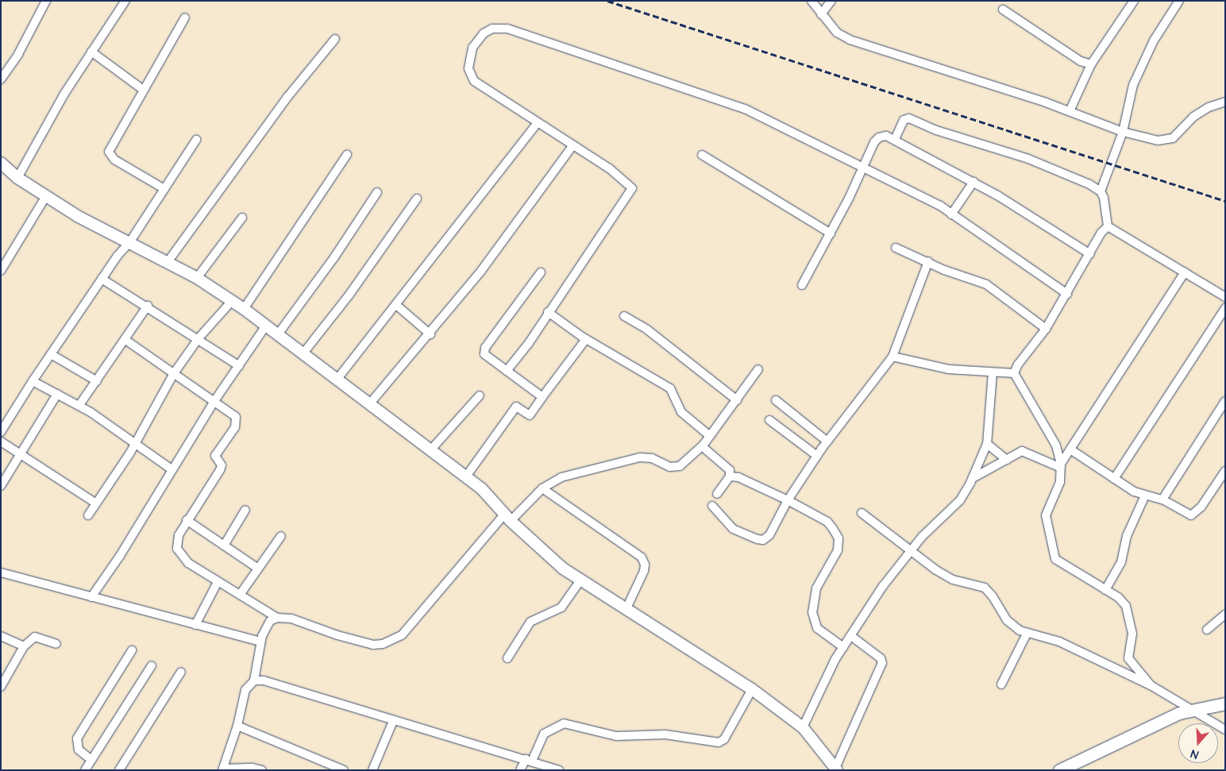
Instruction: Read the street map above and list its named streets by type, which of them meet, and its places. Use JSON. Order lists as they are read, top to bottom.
{
  "north": "bottom"
}
